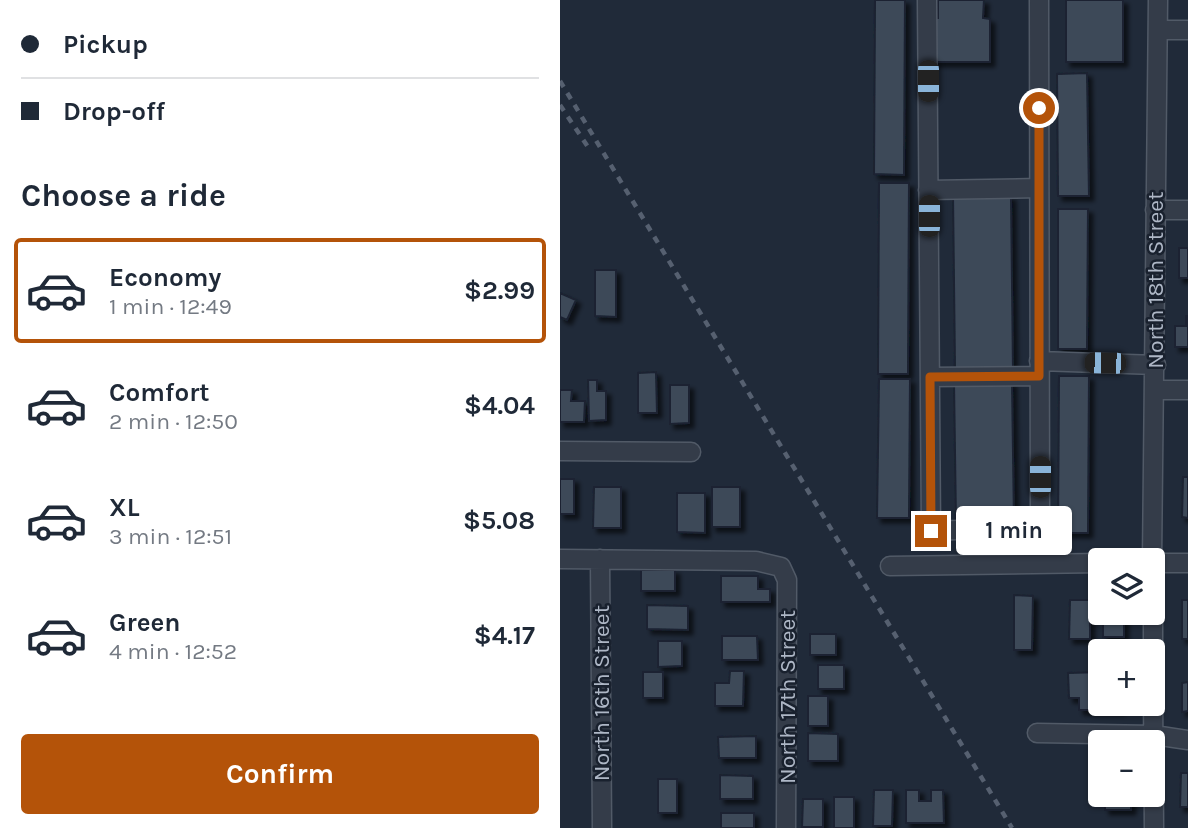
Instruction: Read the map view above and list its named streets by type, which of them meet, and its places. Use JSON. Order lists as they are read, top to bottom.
{
  "streets": {
    "street": ["North 18th Street", "North 16th Street", "North 17th Street"]
  },
  "crossings": [
    ["North 16th Street", "North 17th Street"]
  ],
  "page": {
    "banner": ["Pickup", "Drop-off"],
    "heading": "Choose a ride",
    "list": [
      {
        "name": "Economy",
        "note": "1 min · 12:49",
        "value": "$2.99"
      },
      {
        "name": "Comfort",
        "note": "2 min · 12:50",
        "value": "$4.04"
      },
      {
        "name": "XL",
        "note": "3 min · 12:51",
        "value": "$5.08"
      },
      {
        "name": "Green",
        "note": "4 min · 12:52",
        "value": "$4.17"
      }
    ],
    "bubble": "1 min",
    "map_buttons": ["+", "−"],
    "buttons": "Confirm"
  }
}
